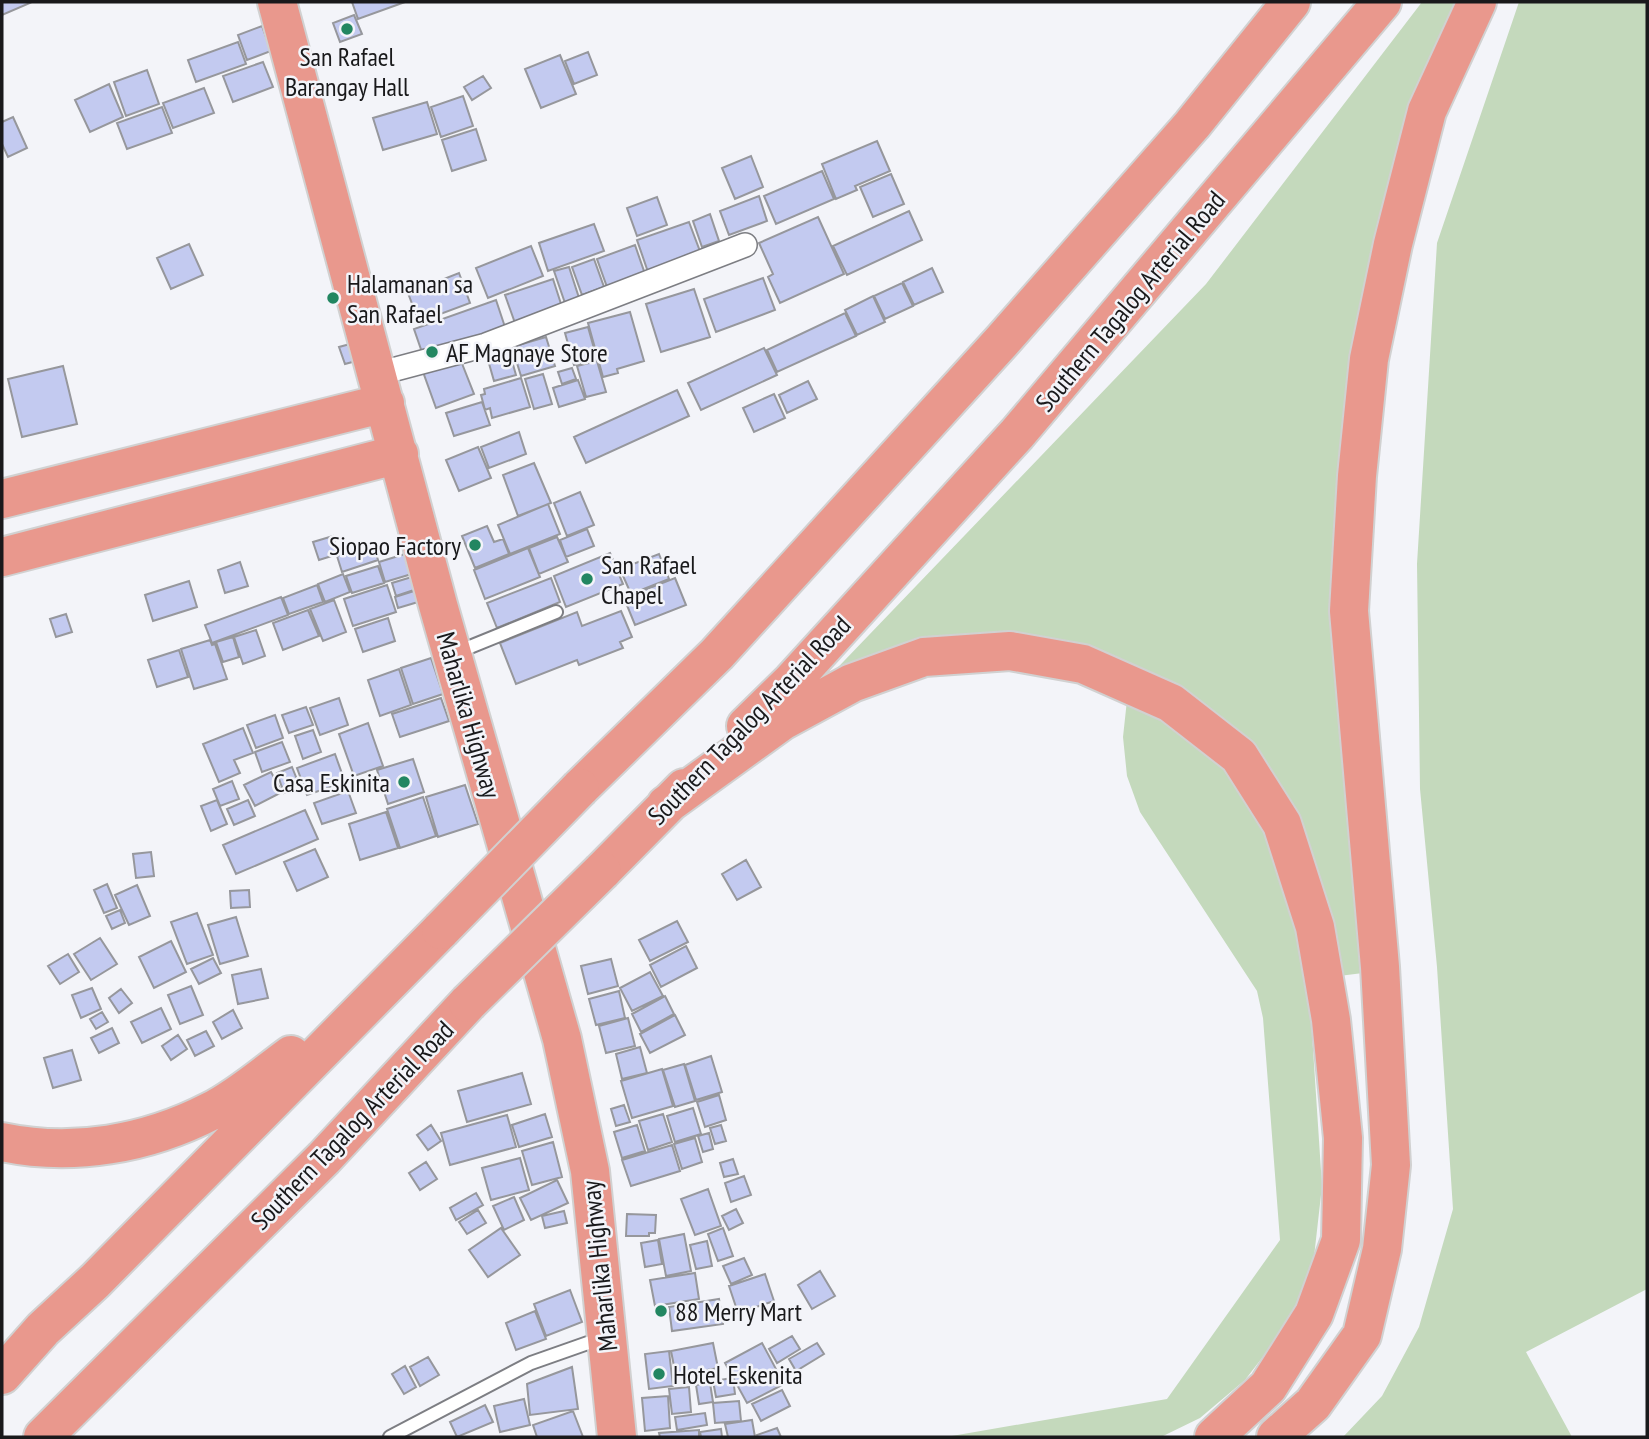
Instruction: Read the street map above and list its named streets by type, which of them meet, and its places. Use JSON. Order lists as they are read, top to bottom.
{
  "streets": {
    "highway": ["Southern Tagalog Arterial Road", "Maharlika Highway"]
  },
  "places": [
    "San Rafael Barangay Hall",
    "Halamanan sa San Rafael",
    "AF Magnaye Store",
    "Siopao Factory",
    "San Rafael Chapel",
    "Casa Eskinita",
    "88 Merry Mart",
    "Hotel Eskenita"
  ]
}
